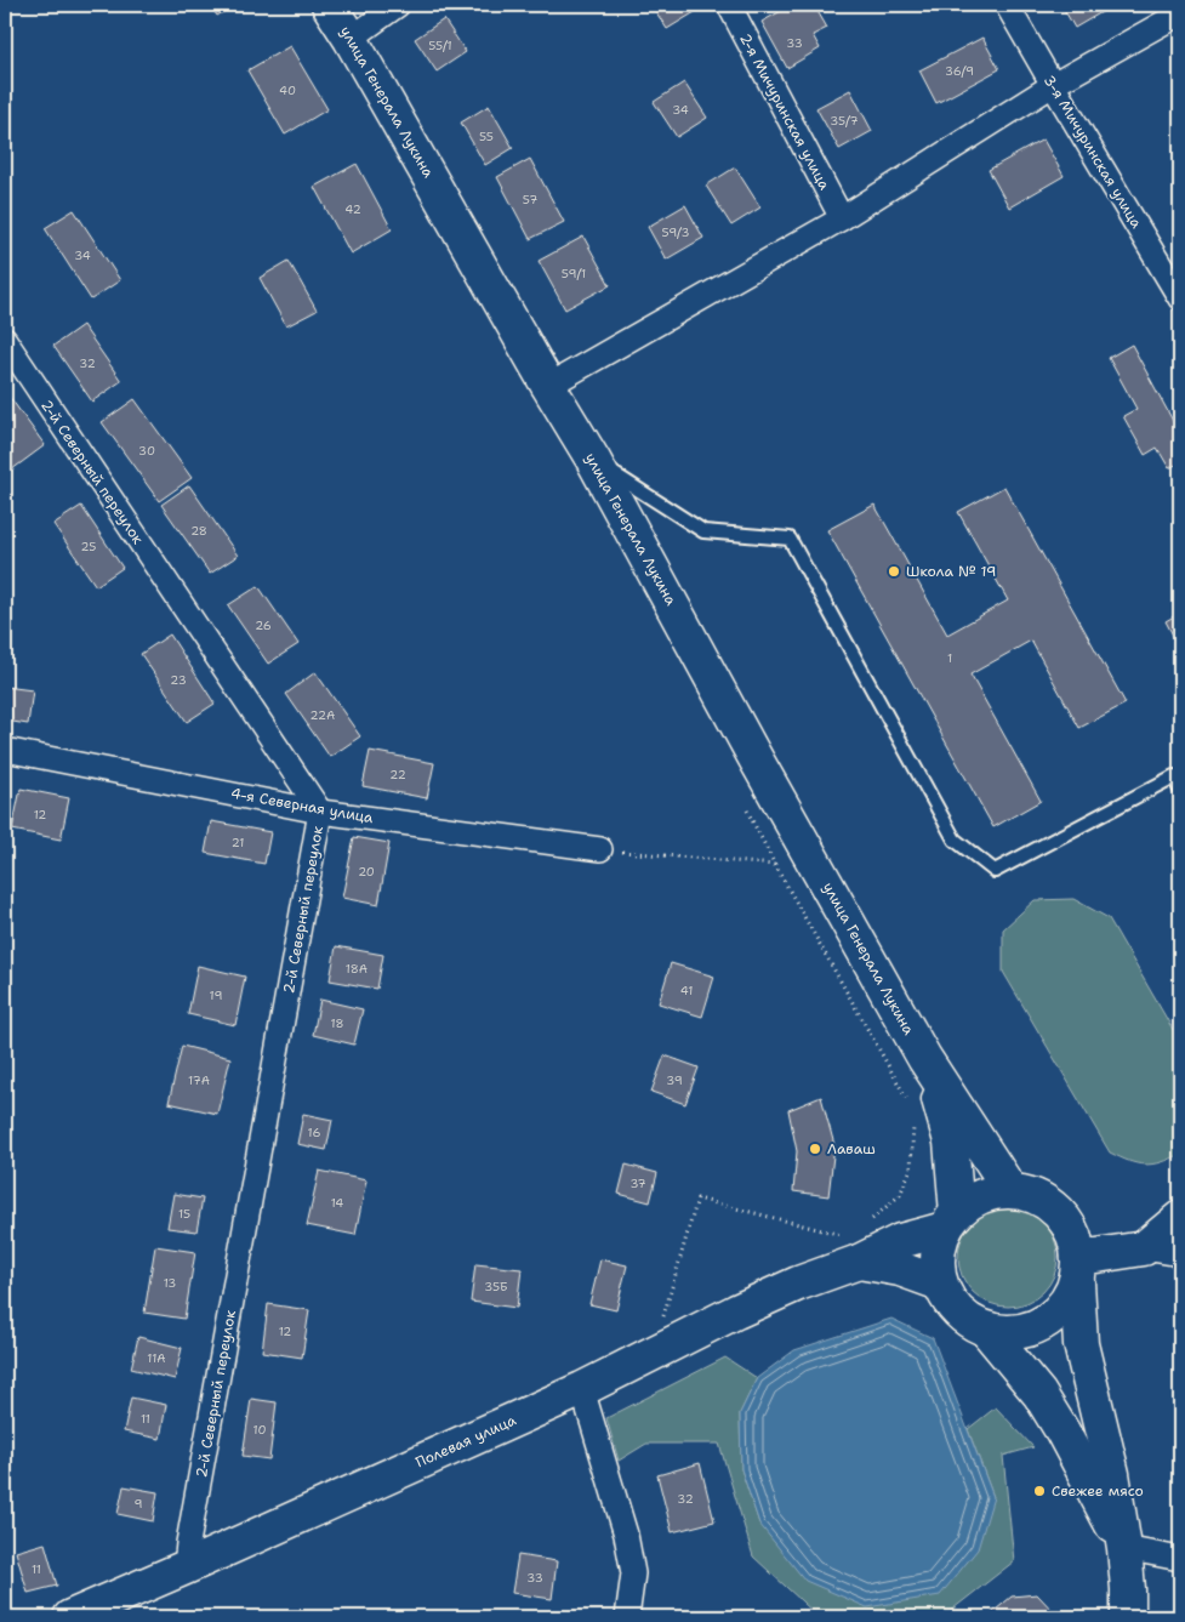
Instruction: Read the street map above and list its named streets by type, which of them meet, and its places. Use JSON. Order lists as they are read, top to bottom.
{
  "streets": {
    "main road": ["улица Генерала Лукина", "Полевая улица"],
    "street": [
      "2-я Мичуринская улица",
      "3-я Мичуринская улица",
      "2-й Северный переулок",
      "4-я Северная улица"
    ]
  },
  "crossings": [
    ["улица Генерала Лукина", "Полевая улица"],
    ["2-й Северный переулок", "4-я Северная улица"],
    ["2-й Северный переулок", "Полевая улица"]
  ],
  "places": ["Школа № 19", "Лаваш", "Свежее мясо"],
  "house_numbers": [
    "33",
    "55/1",
    "36/9",
    "40",
    "34",
    "35/7",
    "55",
    "57",
    "42",
    "59/3",
    "34",
    "59/1",
    "32",
    "30",
    "28",
    "25",
    "26",
    "1",
    "23",
    "22А",
    "22",
    "12",
    "21",
    "20",
    "18А",
    "41",
    "19",
    "18",
    "17А",
    "39",
    "16",
    "37",
    "14",
    "15",
    "13",
    "35Б",
    "12",
    "11А",
    "11",
    "10",
    "32",
    "9",
    "11",
    "33"
  ]
}
